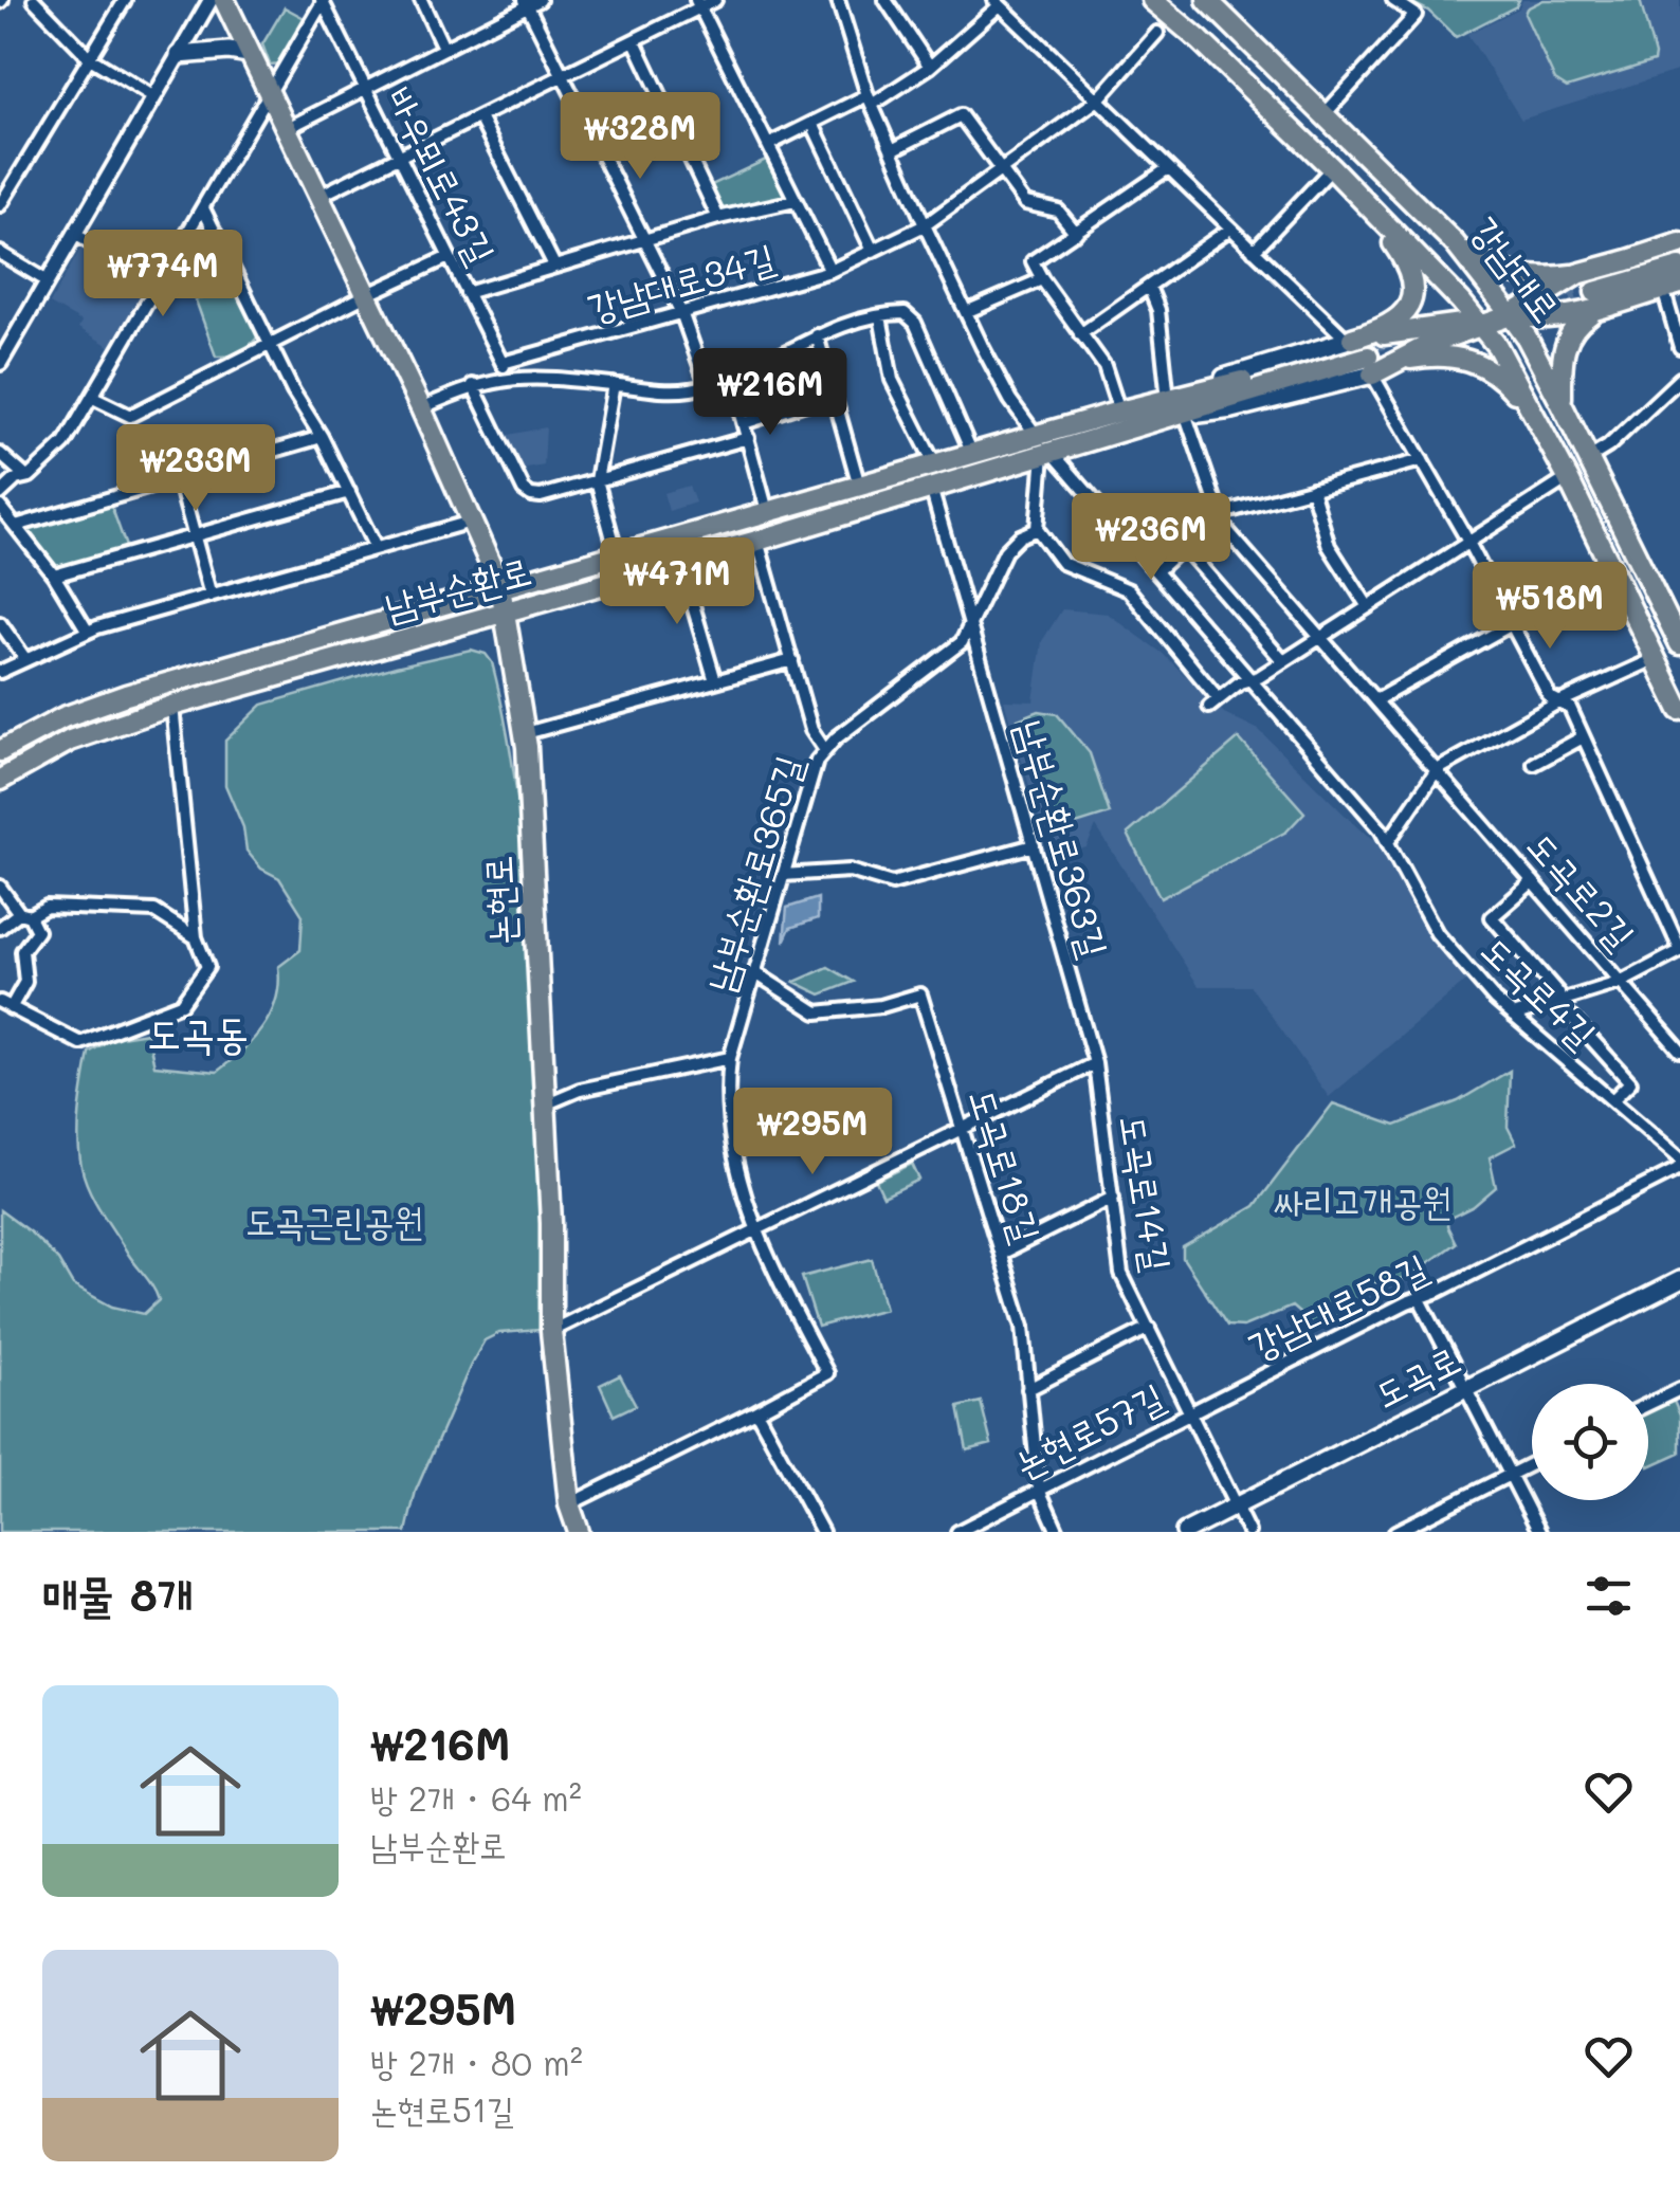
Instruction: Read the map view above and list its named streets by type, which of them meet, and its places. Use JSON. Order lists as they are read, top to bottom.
{
  "streets": {
    "main road": [
      "강남대로",
      "남부순환로",
      "논현로",
      "도곡로"
    ],
    "street": [
      "바우뫼로43길",
      "강남대로34길",
      "남부순환로363길",
      "남부순환로365길",
      "도곡로2길",
      "도곡로4길",
      "도곡로18길",
      "도곡로14길",
      "강남대로58길",
      "논현로57길"
    ]
  },
  "crossings": [
    ["바우뫼로43길", "강남대로34길"],
    ["남부순환로", "남부순환로363길"],
    ["남부순환로", "남부순환로365길"],
    ["남부순환로", "논현로"],
    ["남부순환로", "도곡로4길"],
    ["남부순환로363길", "도곡로14길"],
    ["남부순환로365길", "도곡로18길"],
    ["도곡로18길", "도곡로14길"],
    ["도곡로18길", "논현로57길"],
    ["도곡로14길", "강남대로58길"],
    ["도곡로14길", "도곡로"],
    ["도곡로14길", "논현로57길"],
    ["강남대로58길", "논현로57길"]
  ],
  "districts": ["도곡동"],
  "parks": ["싸리고개공원", "도곡근린공원"],
  "page": {
    "price": [
      "₩328M",
      "₩774M",
      "₩216M",
      "₩233M",
      "₩236M",
      "₩471M",
      "₩518M",
      "₩295M"
    ],
    "heading": "매물 8개",
    "list": [
      {
        "name": "₩216M",
        "note": "방 2개 · 64 m² · 남부순환로"
      },
      {
        "name": "₩295M",
        "note": "방 2개 · 80 m² · 논현로51길"
      }
    ]
  }
}
